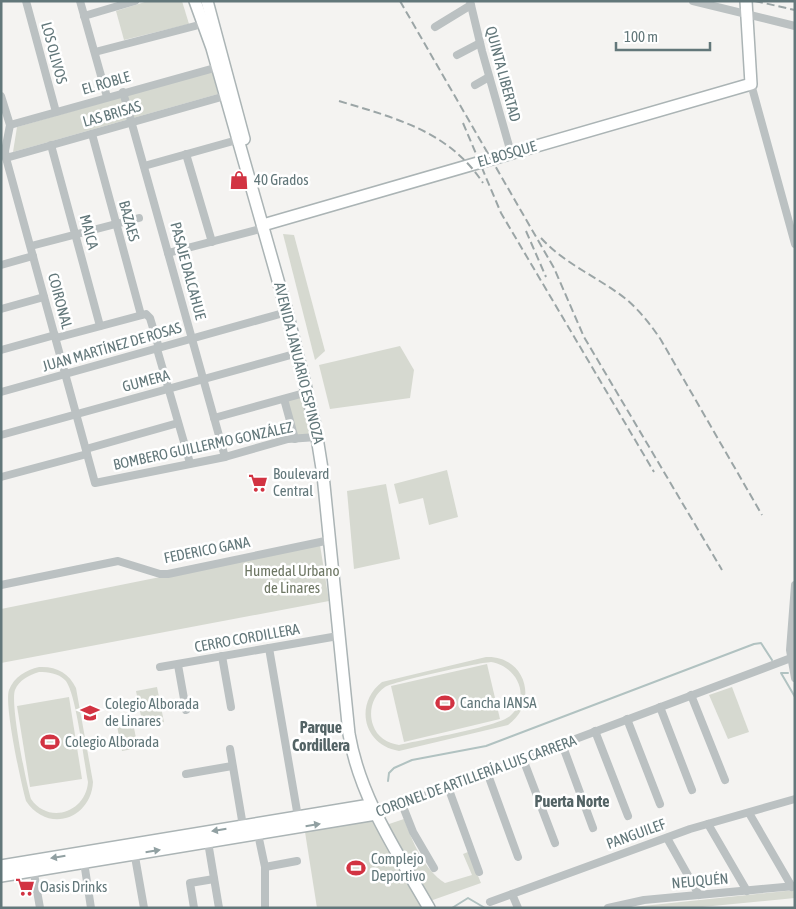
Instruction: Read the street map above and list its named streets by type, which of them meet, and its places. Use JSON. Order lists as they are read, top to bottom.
{
  "streets": {
    "street": [
      "LOS OLIVOS",
      "QUINTA LIBERTAD",
      "EL ROBLE",
      "LAS BRISAS",
      "EL BOSQUE",
      "BAZAES",
      "MAICA",
      "PASAJE DALCAHUE",
      "COIRONAL",
      "JUAN MARTÍNEZ DE ROSAS",
      "AVENIDA JANUARIO ESPINOZA",
      "GUMERA",
      "BOMBERO GUILLERMO GONZÁLEZ",
      "FEDERICO GANA",
      "CERRO CORDILLERA",
      "CORONEL DE ARTILLERÍA LUIS CARRERA",
      "PANGUILEF",
      "NEUQUÉN"
    ]
  },
  "crossings": [
    ["LOS OLIVOS", "EL ROBLE"],
    ["QUINTA LIBERTAD", "EL BOSQUE"],
    ["EL ROBLE", "PASAJE DALCAHUE"],
    ["EL ROBLE", "COIRONAL"],
    ["LAS BRISAS", "BAZAES"],
    ["LAS BRISAS", "MAICA"],
    ["LAS BRISAS", "PASAJE DALCAHUE"],
    ["LAS BRISAS", "COIRONAL"],
    ["LAS BRISAS", "AVENIDA JANUARIO ESPINOZA"],
    ["EL BOSQUE", "AVENIDA JANUARIO ESPINOZA"],
    ["PASAJE DALCAHUE", "JUAN MARTÍNEZ DE ROSAS"],
    ["PASAJE DALCAHUE", "GUMERA"],
    ["PASAJE DALCAHUE", "BOMBERO GUILLERMO GONZÁLEZ"],
    ["COIRONAL", "JUAN MARTÍNEZ DE ROSAS"],
    ["COIRONAL", "GUMERA"],
    ["COIRONAL", "BOMBERO GUILLERMO GONZÁLEZ"],
    ["JUAN MARTÍNEZ DE ROSAS", "AVENIDA JANUARIO ESPINOZA"],
    ["AVENIDA JANUARIO ESPINOZA", "GUMERA"],
    ["AVENIDA JANUARIO ESPINOZA", "BOMBERO GUILLERMO GONZÁLEZ"],
    ["AVENIDA JANUARIO ESPINOZA", "FEDERICO GANA"],
    ["AVENIDA JANUARIO ESPINOZA", "CERRO CORDILLERA"],
    ["AVENIDA JANUARIO ESPINOZA", "CORONEL DE ARTILLERÍA LUIS CARRERA"]
  ],
  "districts": ["Parque Cordillera", "Puerta Norte"],
  "parks": ["Humedal Urbano de Linares"],
  "places": {
    "shop": ["40 Grados"],
    "supermarket": ["Boulevard Central", "Oasis Drinks"],
    "sports": ["Cancha IANSA", "Colegio Alborada", "Complejo Deportivo"],
    "school or university": ["Colegio Alborada de Linares"]
  },
  "scale_bar": "100 m"
}
